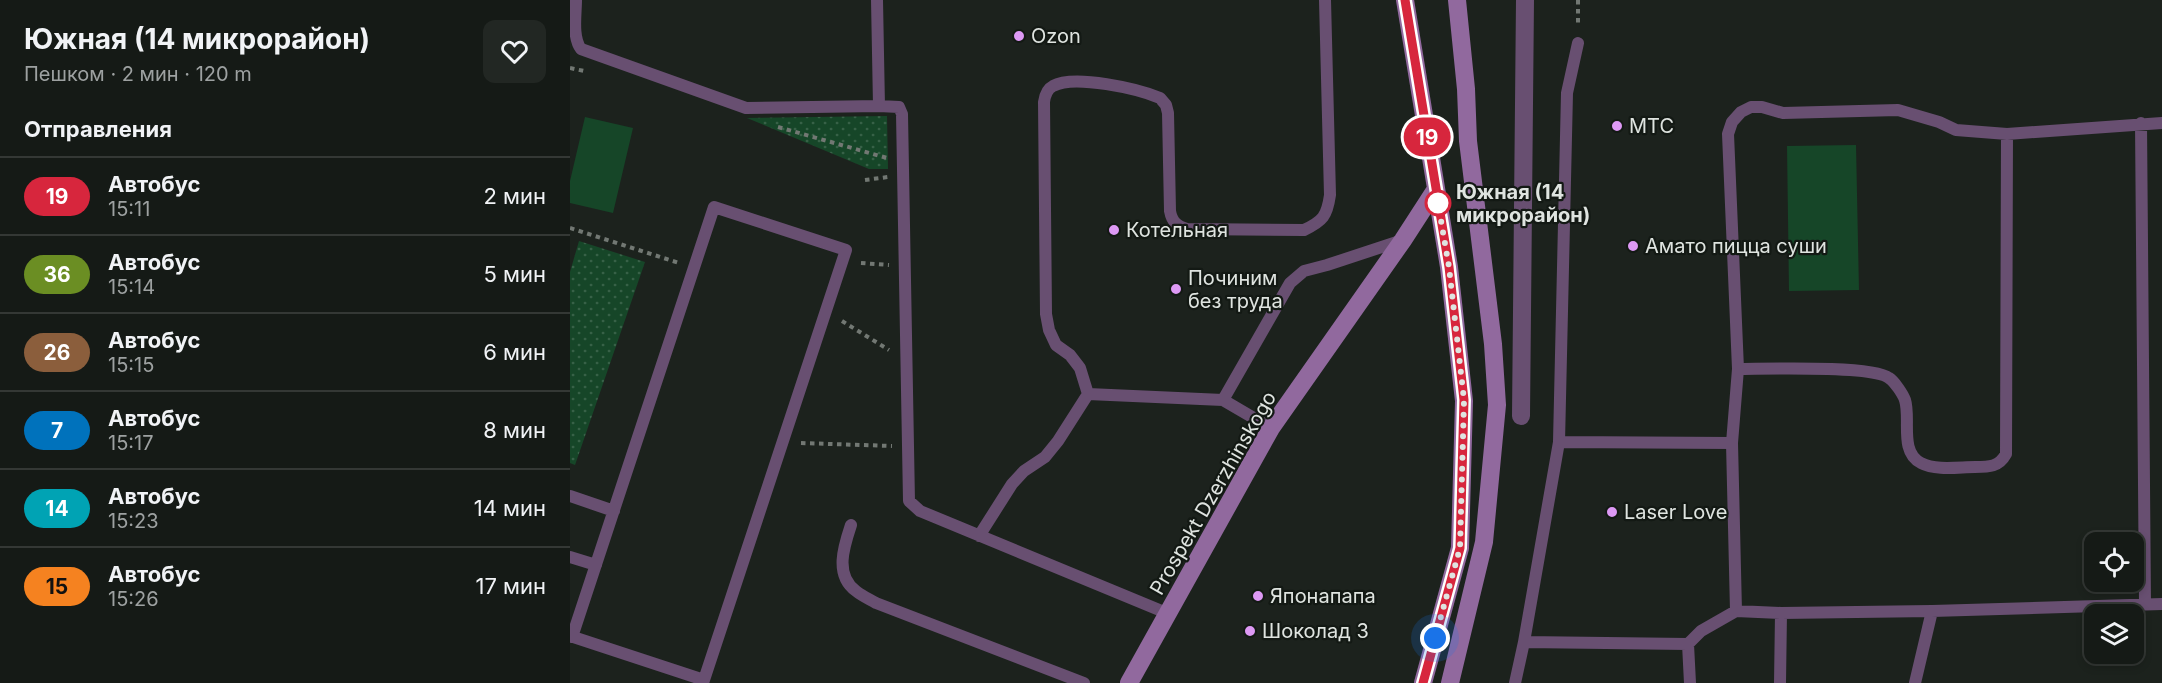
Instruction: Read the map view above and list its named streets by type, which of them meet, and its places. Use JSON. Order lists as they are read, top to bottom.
{
  "streets": {
    "street": ["Prospekt Dzerzhinskogo"]
  },
  "places": [
    "Ozon",
    "МТС",
    "Южная (14 микрорайон)",
    "Котельная",
    "Амато пицца суши",
    "Починим без труда",
    "Laser Love",
    "Японапапа",
    "Шоколад 3"
  ],
  "lines": ["bus line 19"],
  "page": {
    "heading": [
      ["Южная (14 микрорайон)", "Пешком · 2 мин · 120 m"],
      "Отправления"
    ],
    "on_map": "19",
    "list": [
      {
        "mark": "19",
        "name": "Автобус",
        "note": "15:11",
        "value": "2 мин"
      },
      {
        "mark": "36",
        "name": "Автобус",
        "note": "15:14",
        "value": "5 мин"
      },
      {
        "mark": "26",
        "name": "Автобус",
        "note": "15:15",
        "value": "6 мин"
      },
      {
        "mark": "7",
        "name": "Автобус",
        "note": "15:17",
        "value": "8 мин"
      },
      {
        "mark": "14",
        "name": "Автобус",
        "note": "15:23",
        "value": "14 мин"
      },
      {
        "mark": "15",
        "name": "Автобус",
        "note": "15:26",
        "value": "17 мин"
      }
    ]
  }
}
